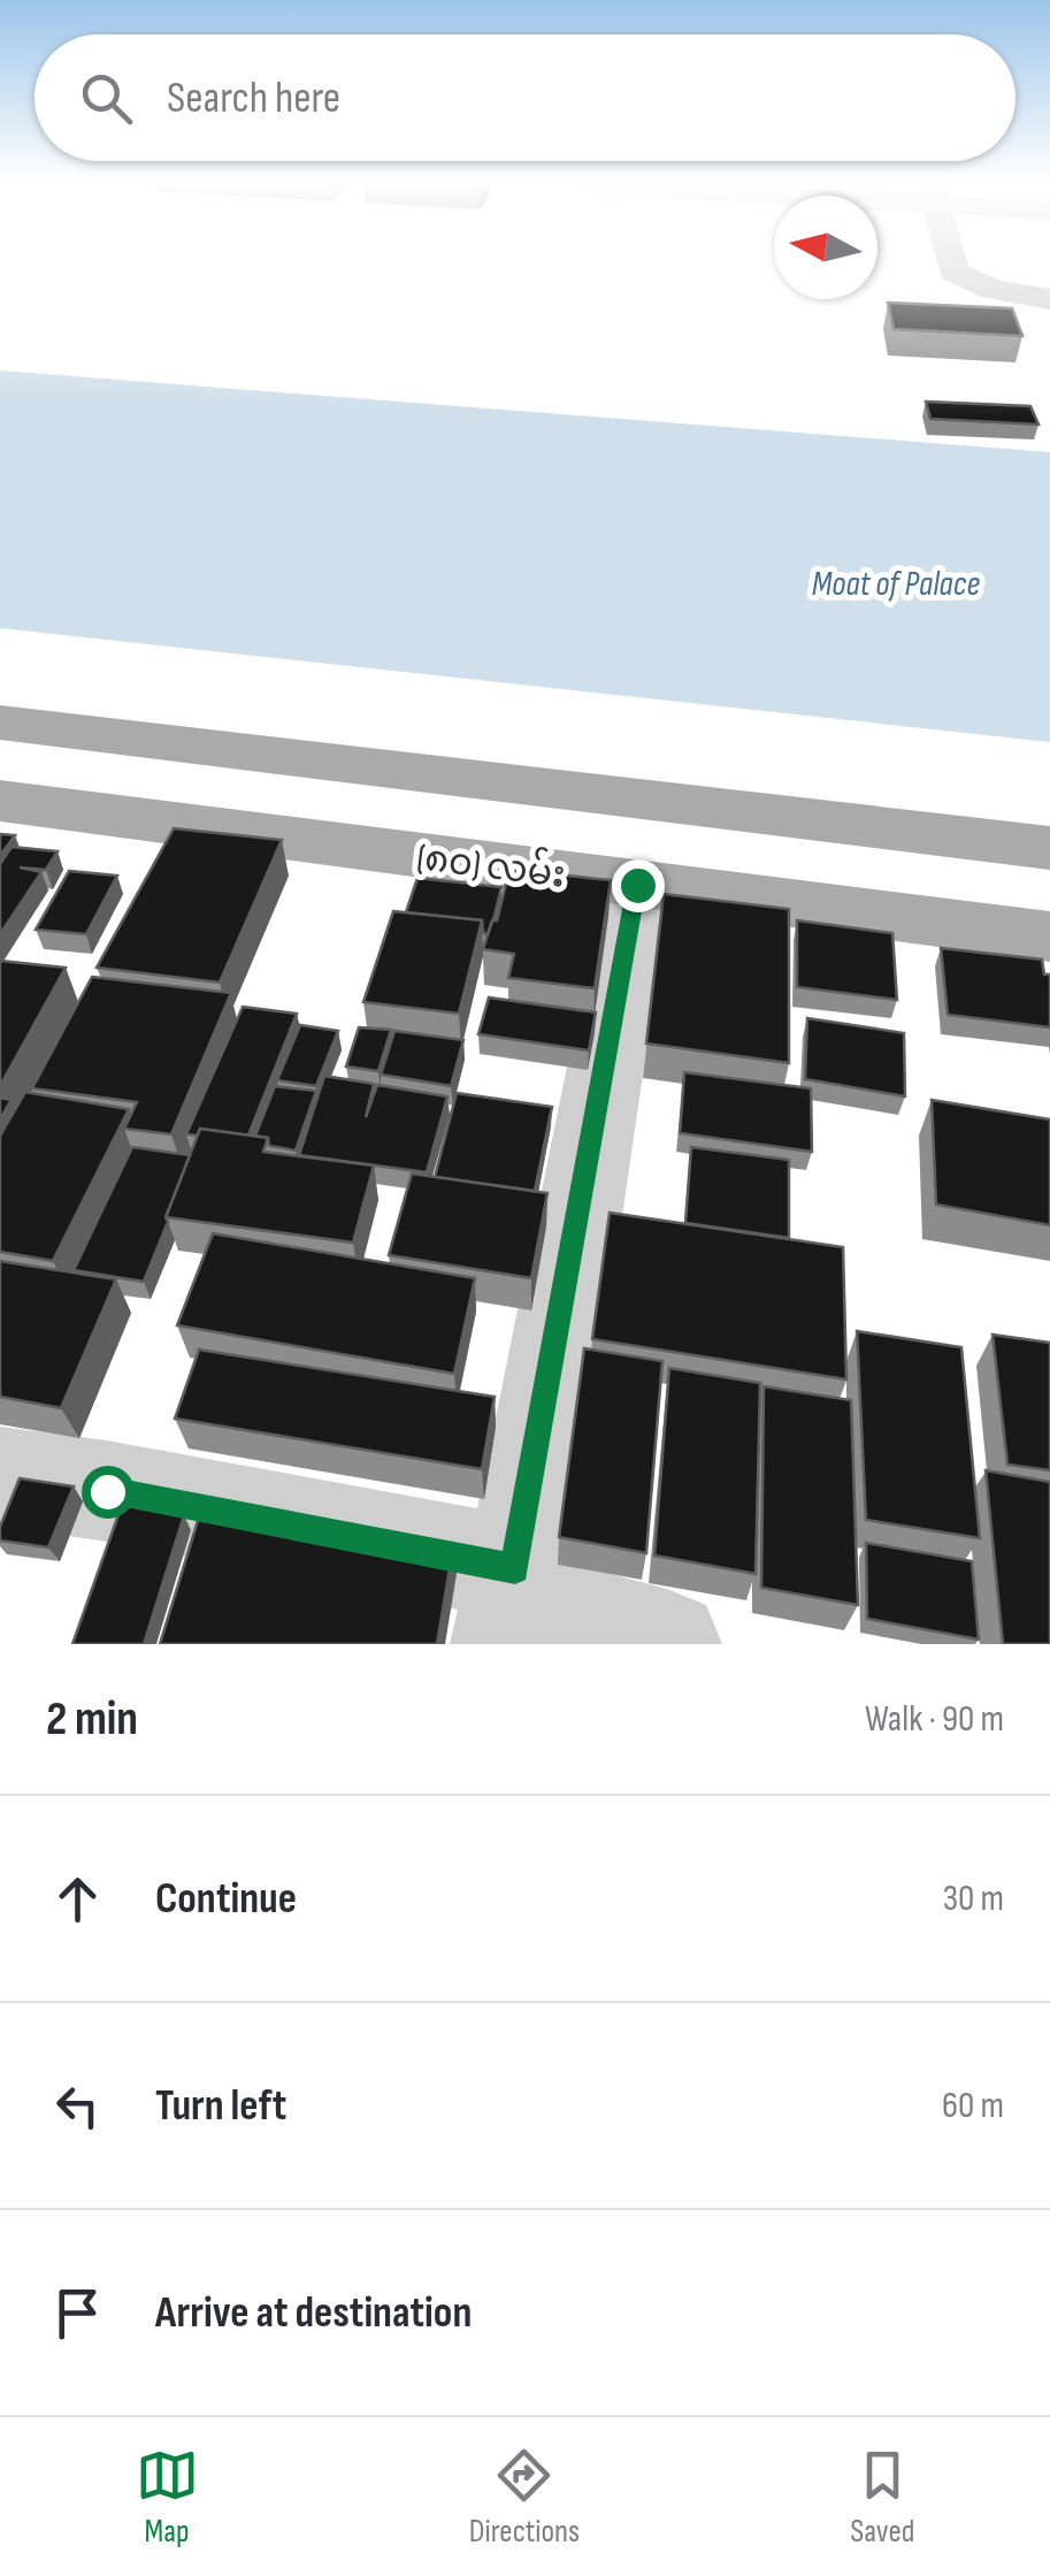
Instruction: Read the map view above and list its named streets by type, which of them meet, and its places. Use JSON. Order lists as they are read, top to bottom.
{
  "streets": {
    "main road": ["(၈၀) လမ်း"]
  },
  "water": ["Moat of Palace"],
  "north": "left",
  "page": {
    "search": "Search here",
    "heading": ["2 min", "Walk · 90 m"],
    "list": [
      ["Continue", "30 m"],
      ["Turn left", "60 m"],
      "Arrive at destination"
    ],
    "nav": ["Map", "Directions", "Saved"]
  }
}
